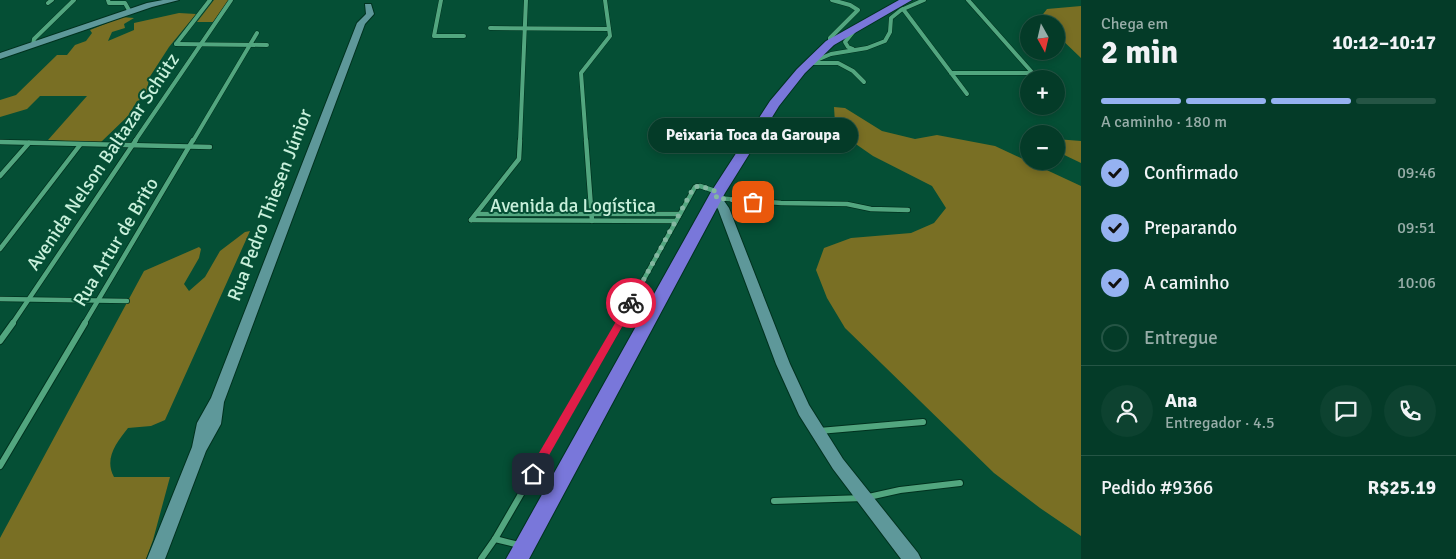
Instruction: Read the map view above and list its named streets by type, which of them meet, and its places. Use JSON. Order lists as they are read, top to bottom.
{
  "streets": {
    "main road": ["Rua Pedro Thiesen Júnior"],
    "street": ["Avenida Nelson Baltazar Schütz", "Avenida da Logística", "Rua Artur de Brito"]
  },
  "places": ["Peixaria Toca da Garoupa"],
  "north": "bottom",
  "page": {
    "heading": ["2 min", "Chega em", "10:12–10:17"],
    "panel": [
      "Ana",
      "Entregador · 4.5",
      "Pedido #9366",
      "R$25.19"
    ],
    "map_buttons": ["+", "−"],
    "bar": "A caminho · 180 m",
    "bubble": "Peixaria Toca da Garoupa",
    "list": [
      ["Confirmado", "09:46"],
      ["Preparando", "09:51"],
      ["A caminho", "10:06"],
      "Entregue"
    ]
  }
}
